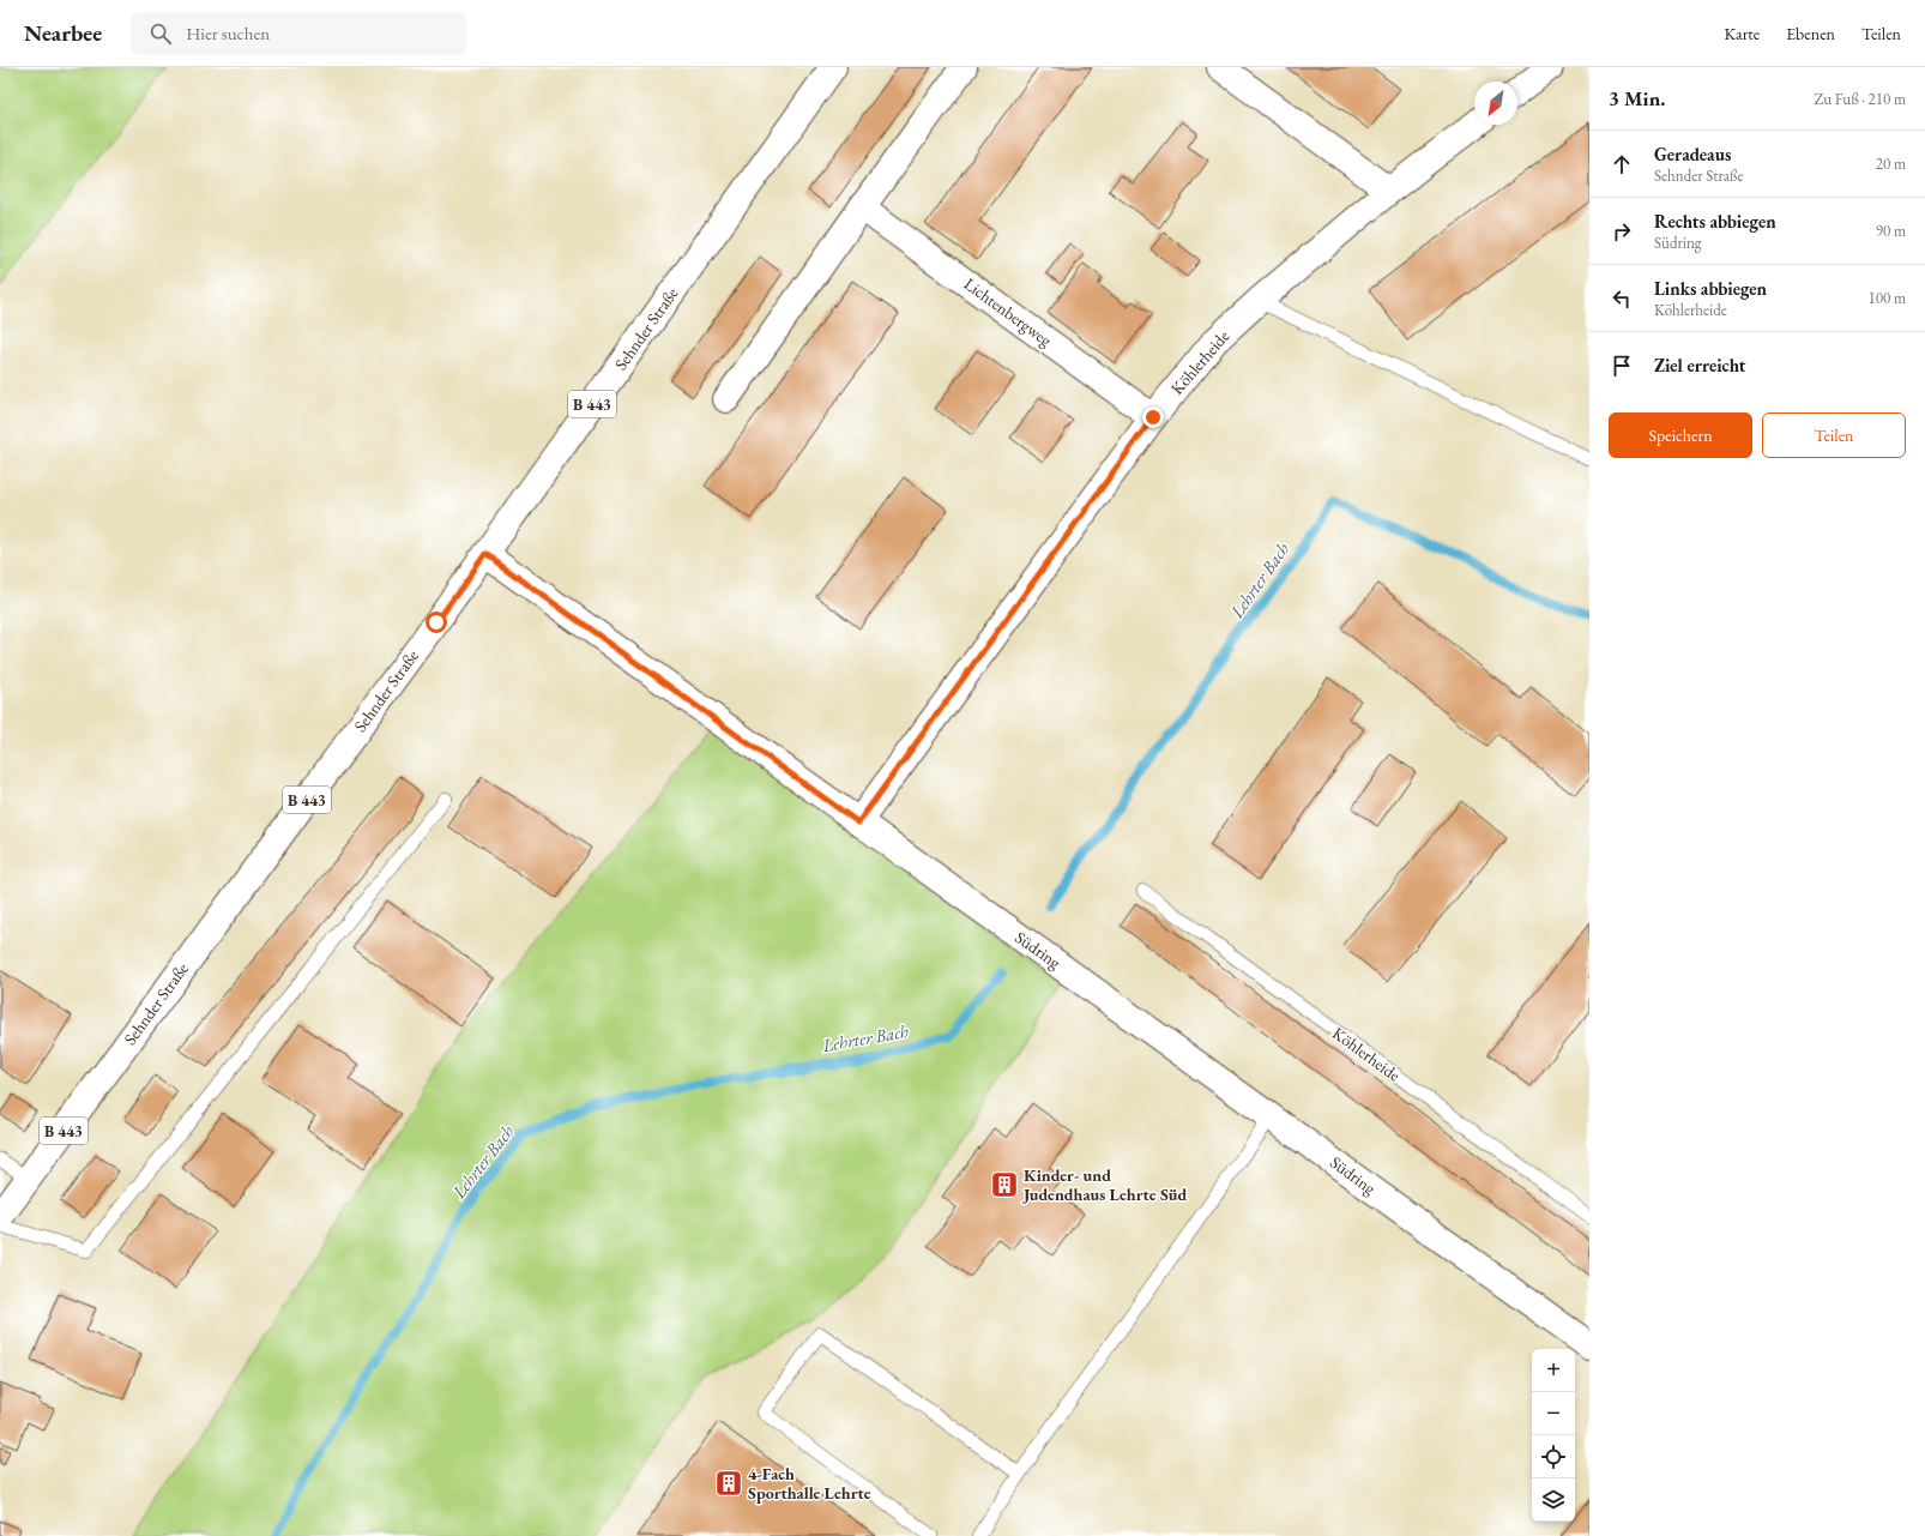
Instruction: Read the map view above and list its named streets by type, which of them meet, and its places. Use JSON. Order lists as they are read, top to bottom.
{
  "streets": {
    "street": [
      "Lichtenbergweg",
      "Sehnder Straße",
      "Köhlerheide",
      "B 443",
      "Südring"
    ]
  },
  "crossings": [
    ["Lichtenbergweg", "Köhlerheide"],
    ["Sehnder Straße", "Südring"],
    ["Köhlerheide", "Südring"]
  ],
  "water": ["Lehrter Bach"],
  "places": {
    "building": ["Kinder- und Judendhaus Lehrte Süd", "4-Fach Sporthalle Lehrte"]
  },
  "north": "bottom left",
  "page": {
    "header": "Nearbee",
    "search": "Hier suchen",
    "nav": ["Karte", "Ebenen", "Teilen"],
    "heading": ["3 Min.", "Zu Fuß · 210 m"],
    "list": [
      ["Geradeaus", "Sehnder Straße", "20 m"],
      ["Rechts abbiegen", "Südring", "90 m"],
      ["Links abbiegen", "Köhlerheide", "100 m"],
      "Ziel erreicht"
    ],
    "buttons": ["Speichern", "Teilen"],
    "map_buttons": ["+", "−"]
  }
}
